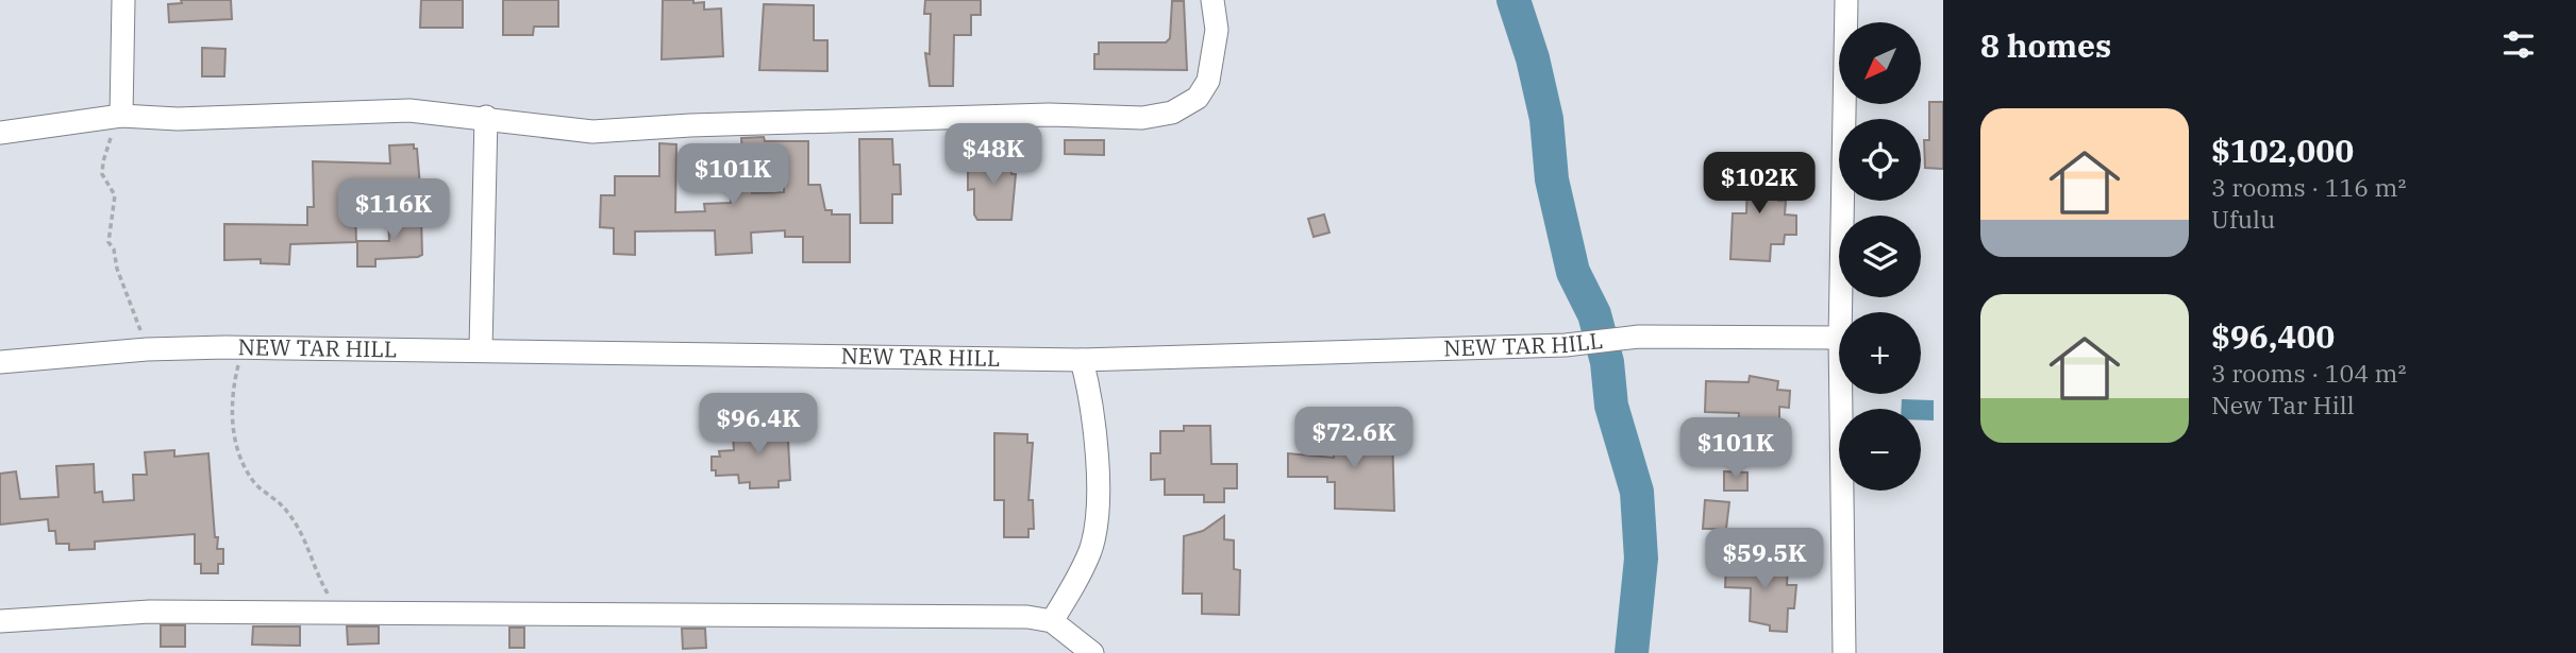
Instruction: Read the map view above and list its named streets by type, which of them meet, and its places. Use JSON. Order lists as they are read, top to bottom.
{
  "streets": {
    "street": ["NEW TAR HILL"]
  },
  "north": "bottom left",
  "page": {
    "heading": "8 homes",
    "map_buttons": ["+", "−"],
    "list": [
      {
        "name": "$102,000",
        "note": "3 rooms · 116 m² · Ufulu"
      },
      {
        "name": "$96,400",
        "note": "3 rooms · 104 m² · New Tar Hill"
      }
    ],
    "price": [
      "$48K",
      "$101K",
      "$102K",
      "$116K",
      "$96.4K",
      "$72.6K",
      "$101K",
      "$59.5K"
    ]
  }
}
